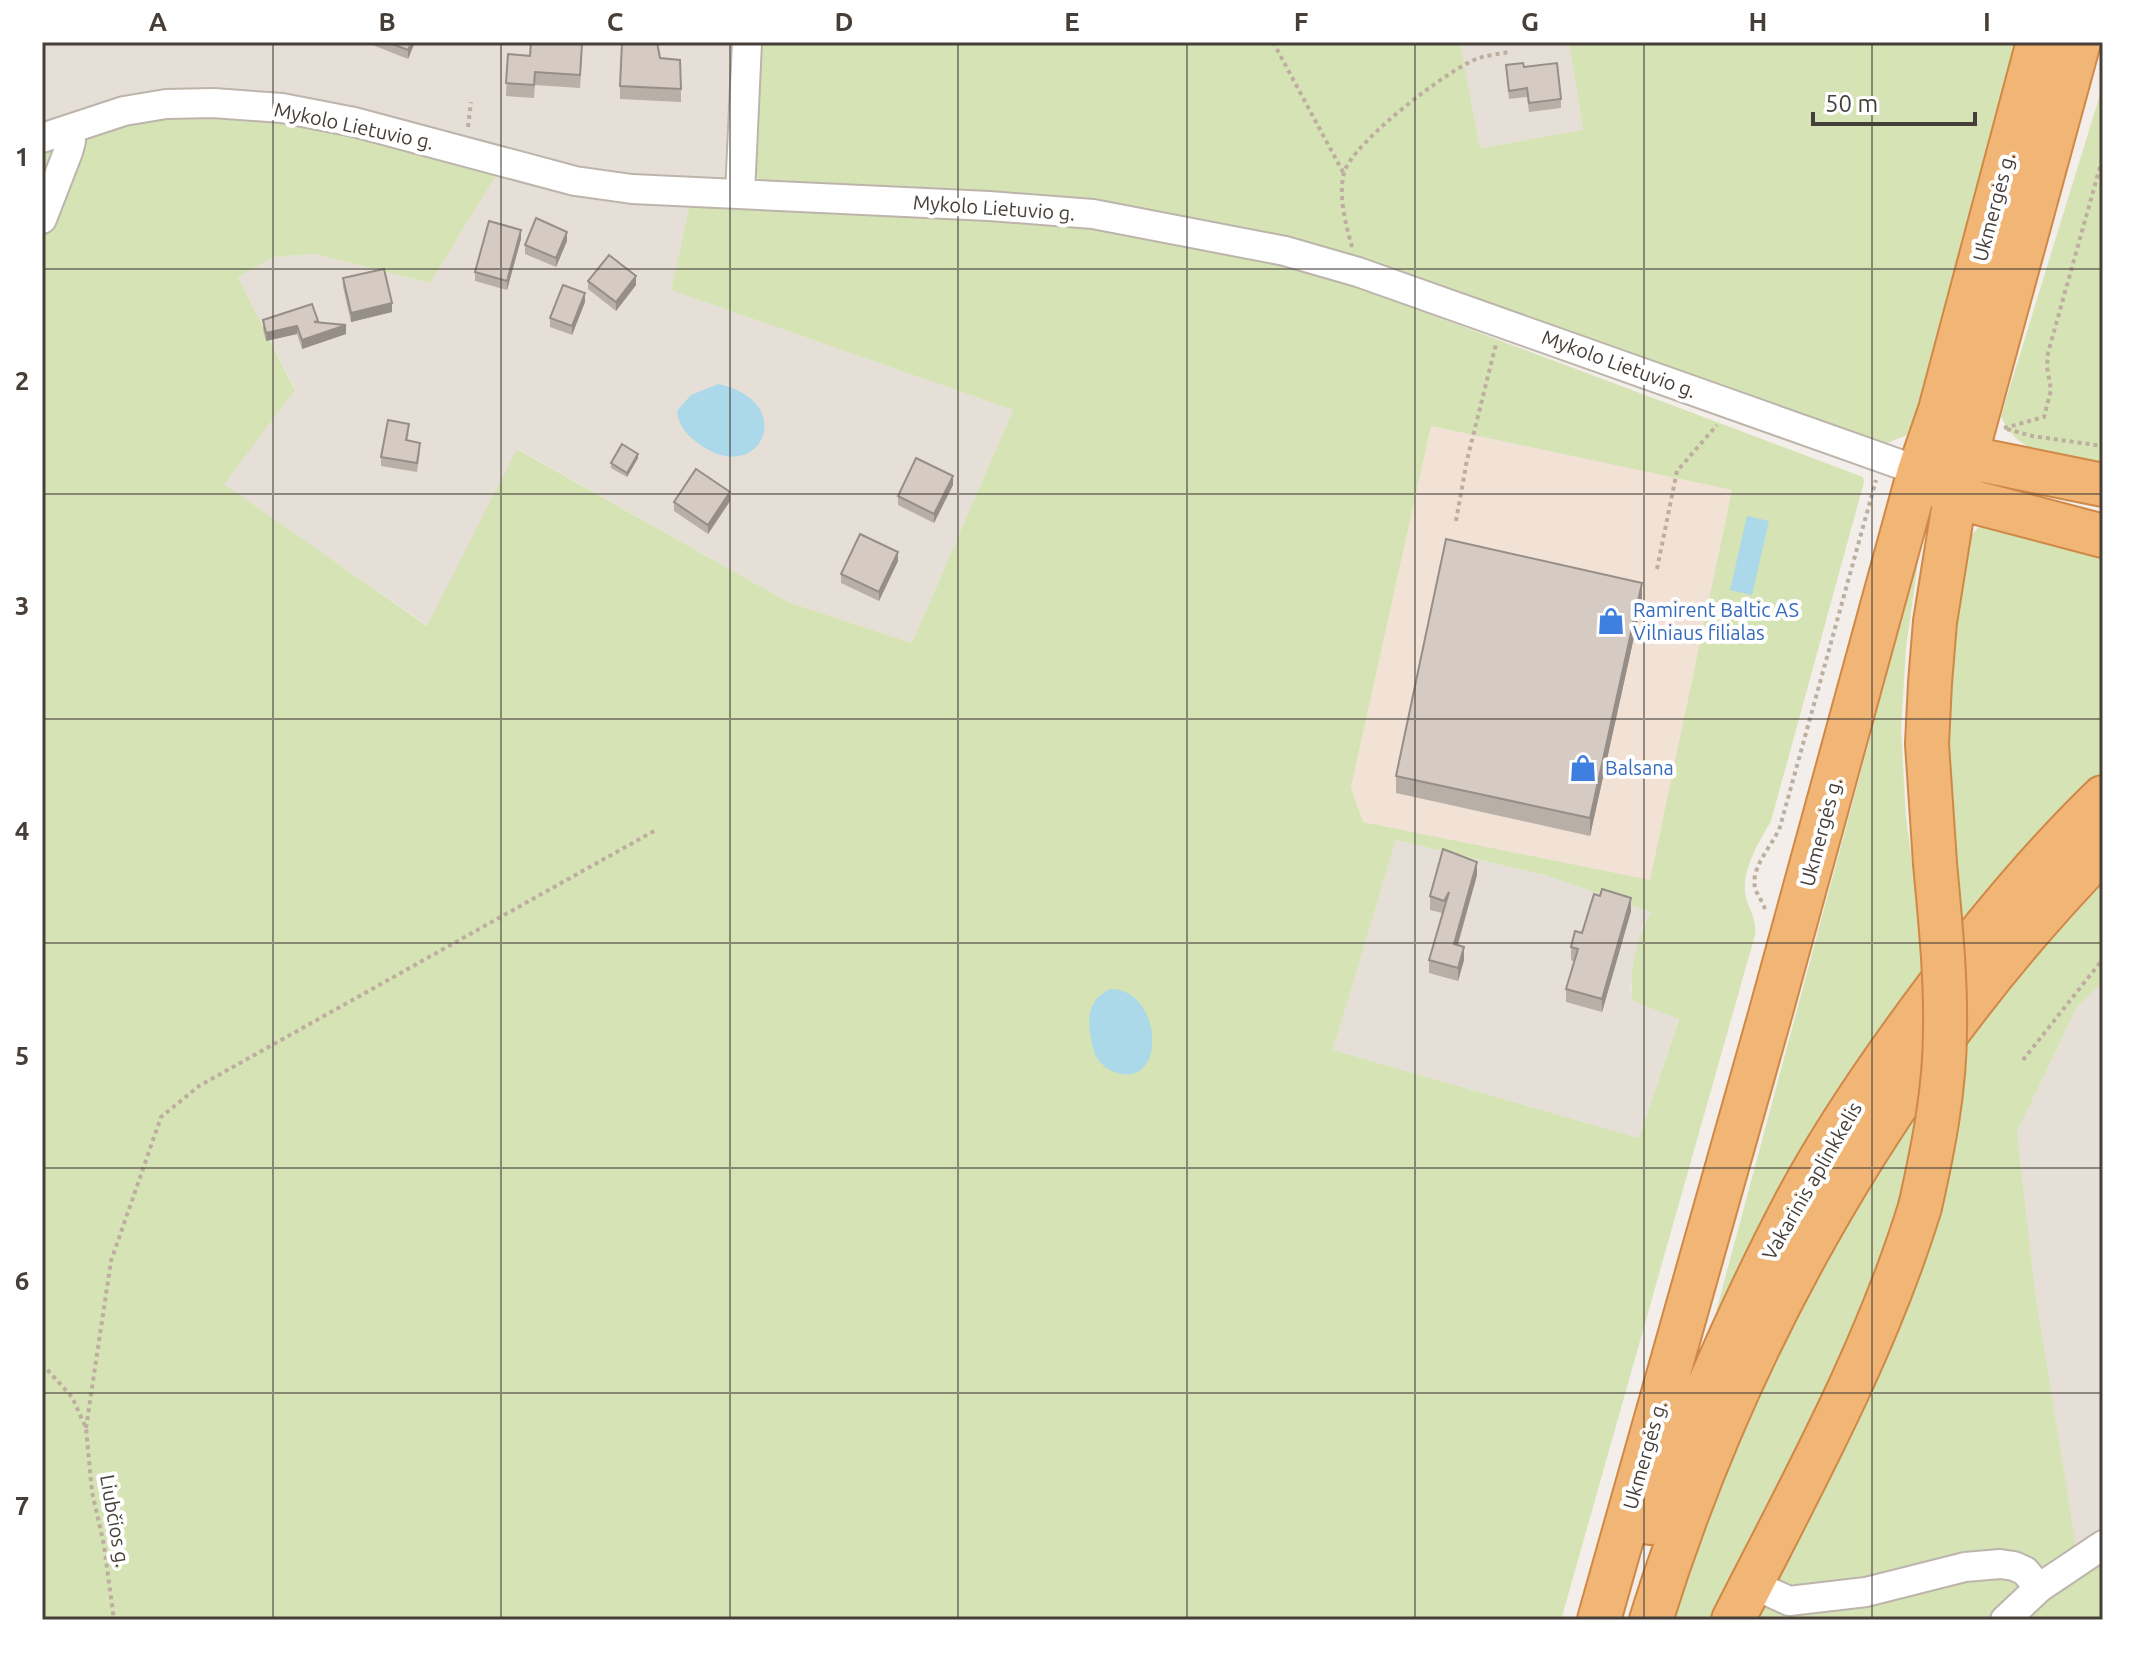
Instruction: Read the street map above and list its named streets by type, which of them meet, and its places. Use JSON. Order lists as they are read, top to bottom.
{
  "streets": {
    "highway": ["Ukmergės g.", "Vakarinis aplinkkelis"],
    "street": ["Mykolo Lietuvio g."],
    "path": ["Liubčios g."]
  },
  "crossings": [
    ["Mykolo Lietuvio g.", "Ukmergės g."]
  ],
  "places": {
    "shop": ["Ramirent Baltic AS Vilniaus filialas", "Balsana"]
  },
  "scale_bar": "50 m",
  "grid": {
    "columns": [
      "A",
      "B",
      "C",
      "D",
      "E",
      "F",
      "G",
      "H",
      "I"
    ],
    "rows": [
      "1",
      "2",
      "3",
      "4",
      "5",
      "6",
      "7"
    ]
  }
}
